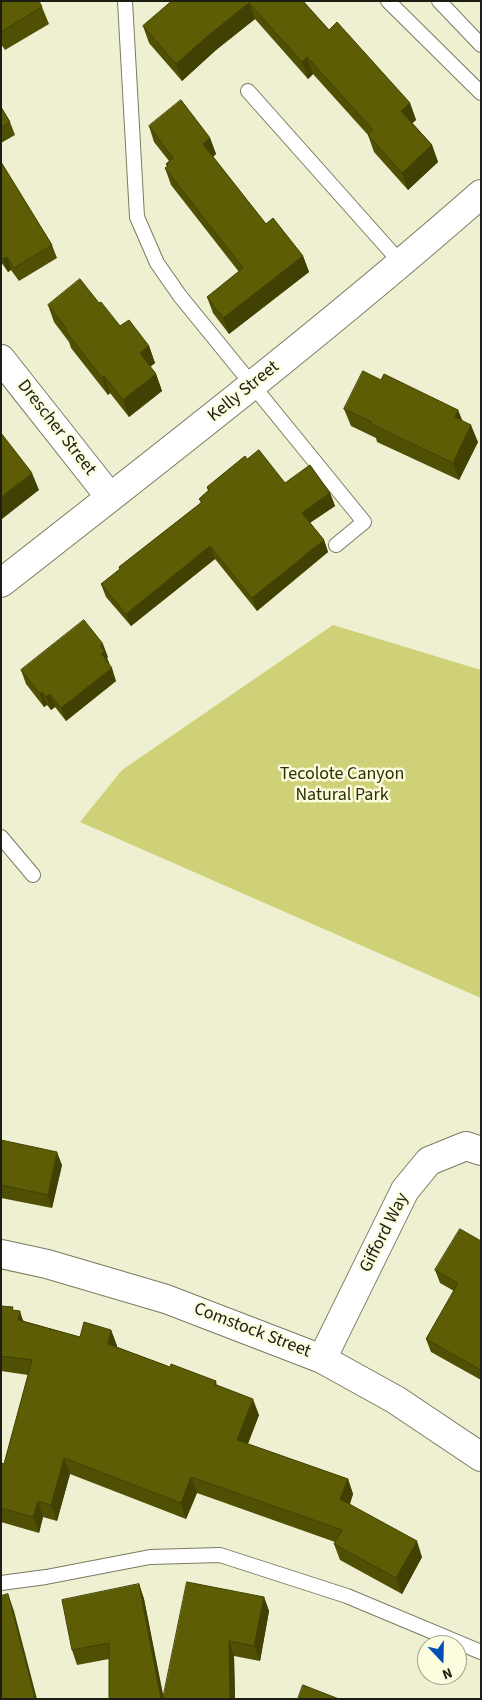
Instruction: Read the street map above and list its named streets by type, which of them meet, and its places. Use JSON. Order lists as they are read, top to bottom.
{
  "streets": {
    "street": [
      "Kelly Street",
      "Drescher Street",
      "Gifford Way",
      "Comstock Street"
    ]
  },
  "crossings": [
    ["Kelly Street", "Drescher Street"],
    ["Gifford Way", "Comstock Street"]
  ],
  "parks": ["Tecolote Canyon Natural Park"],
  "north": "bottom"
}
